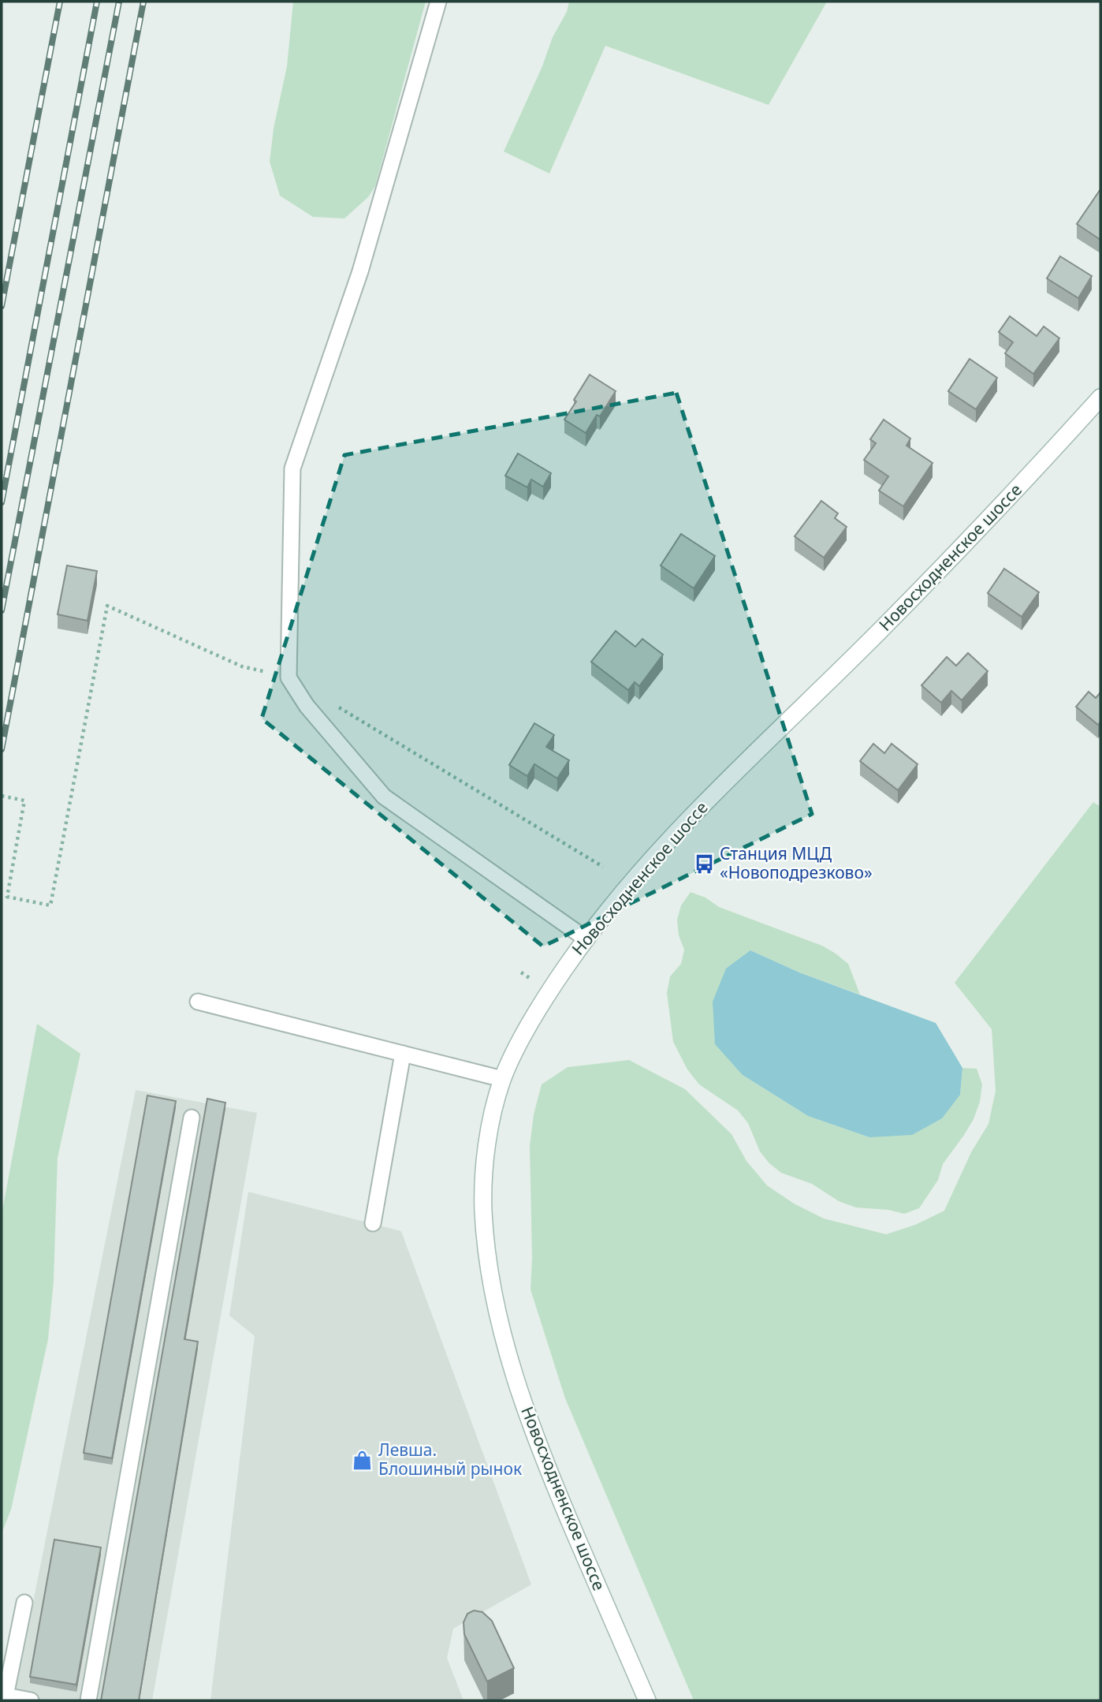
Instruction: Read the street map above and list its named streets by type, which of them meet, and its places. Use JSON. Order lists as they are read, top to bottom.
{
  "streets": {
    "main road": ["Новосходненское шоссе"]
  },
  "places": {
    "bus stop": ["Станция МЦД «Новоподрезково»"],
    "shop": ["Левша. Блошиный рынок"]
  }
}
